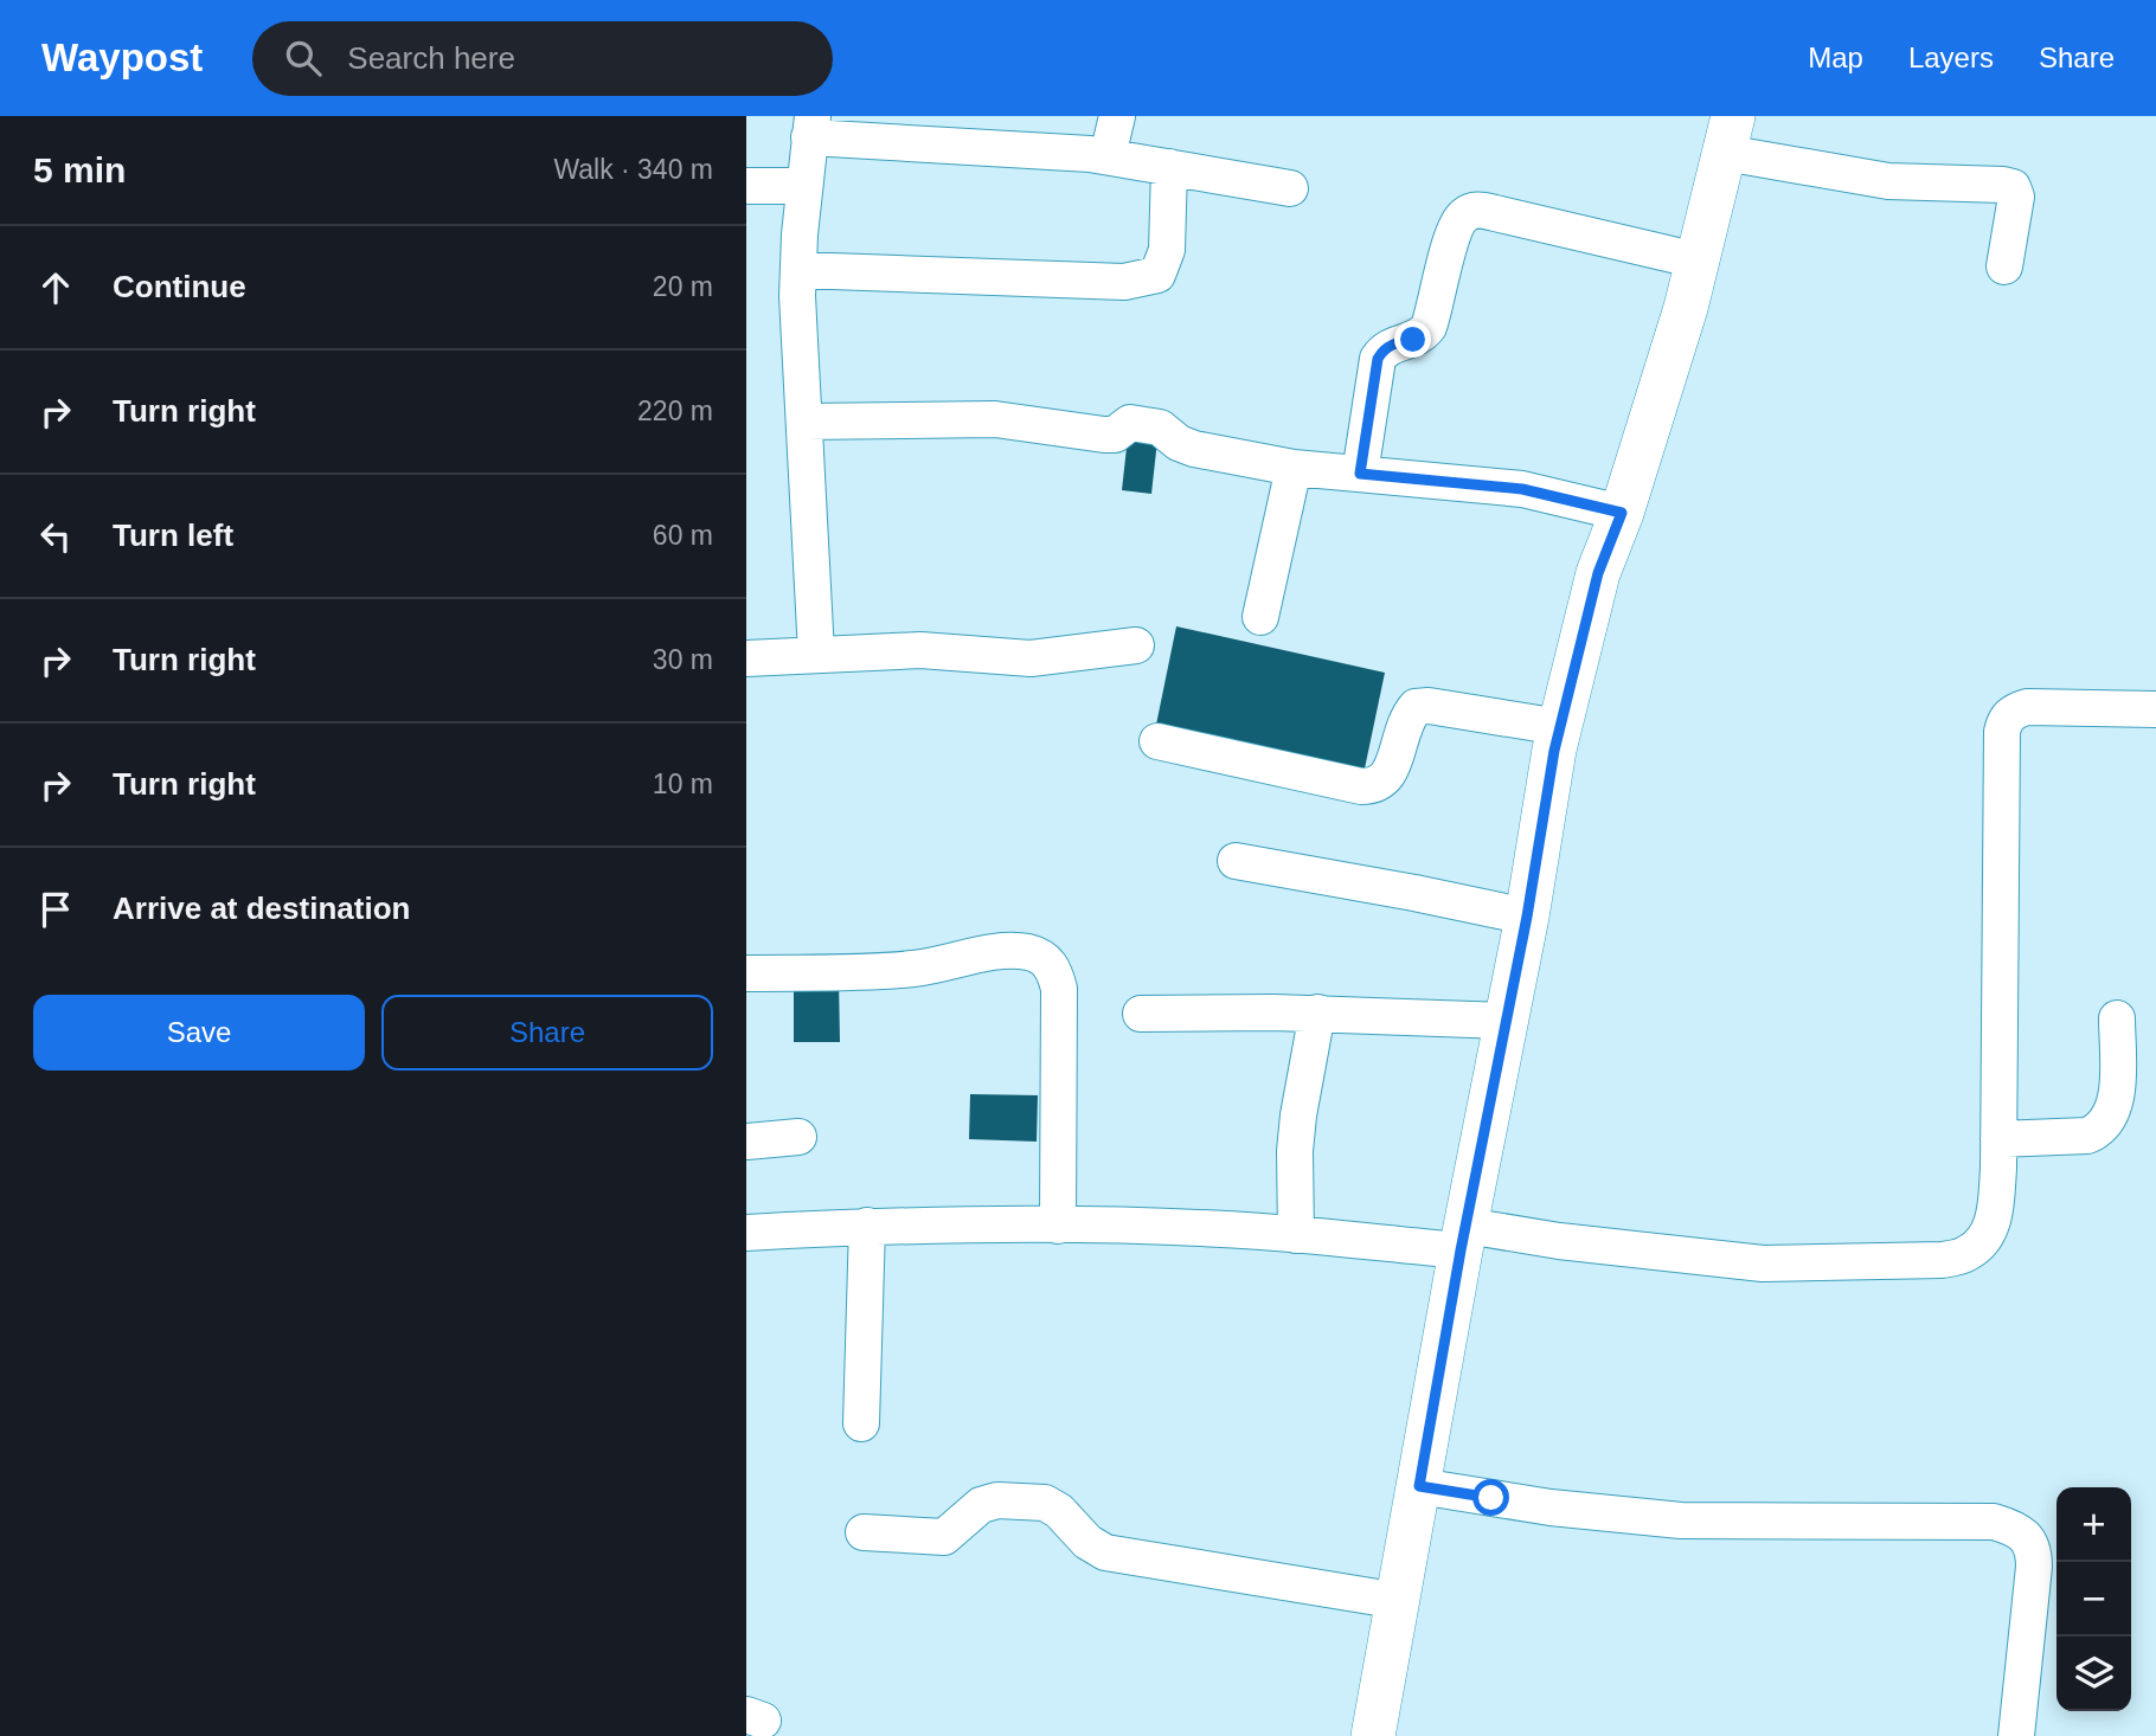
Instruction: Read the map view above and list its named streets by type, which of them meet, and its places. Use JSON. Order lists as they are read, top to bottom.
{
  "page": {
    "header": "Waypost",
    "search": "Search here",
    "nav": ["Map", "Layers", "Share"],
    "heading": ["5 min", "Walk · 340 m"],
    "list": [
      ["Continue", "20 m"],
      ["Turn right", "220 m"],
      ["Turn left", "60 m"],
      ["Turn right", "30 m"],
      ["Turn right", "10 m"],
      "Arrive at destination"
    ],
    "buttons": ["Save", "Share"],
    "map_buttons": ["+", "−"]
  }
}
